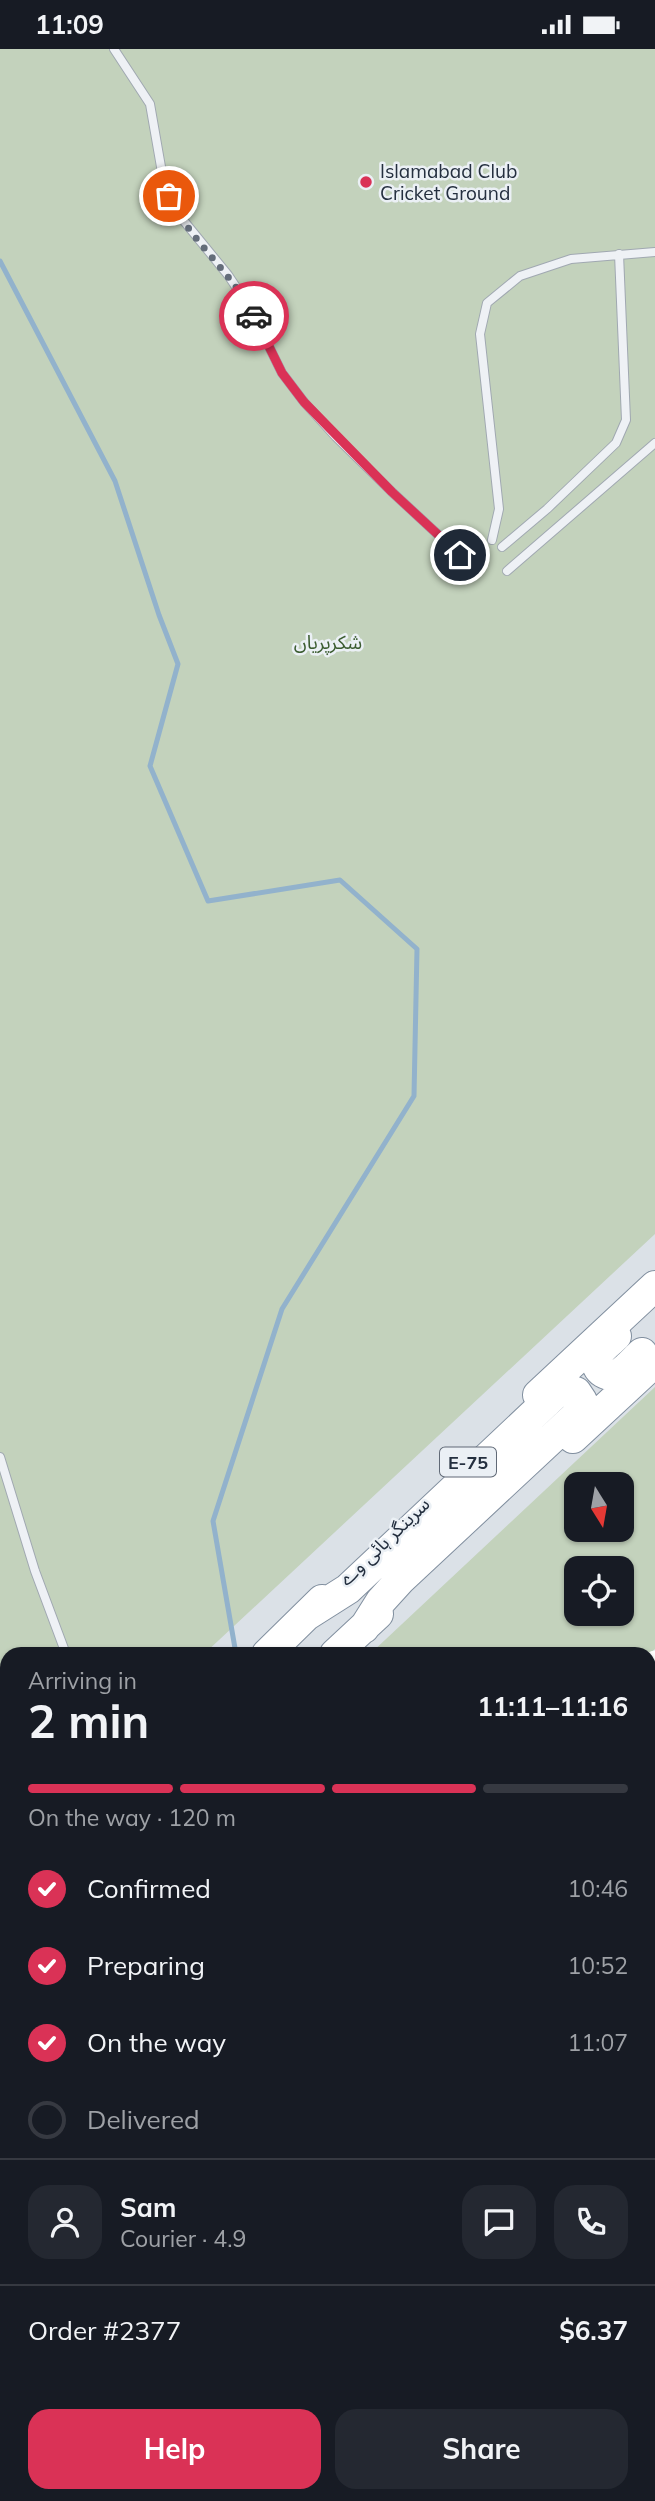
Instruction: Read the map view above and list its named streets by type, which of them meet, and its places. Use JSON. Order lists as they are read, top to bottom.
{
  "streets": {
    "highway": ["E-75", "سرینگر ہائی وے"]
  },
  "parks": ["شکرپریاں"],
  "places": ["Islamabad Club Cricket Ground"],
  "north": "bottom",
  "page": {
    "status": "11:09",
    "heading": ["2 min", "Arriving in", "11:11–11:16"],
    "panel": [
      "Sam",
      "Courier · 4.9",
      "Order #2377",
      "$6.37"
    ],
    "bar": "On the way · 120 m",
    "list": [
      ["Confirmed", "10:46"],
      ["Preparing", "10:52"],
      ["On the way", "11:07"],
      "Delivered"
    ],
    "buttons": ["Help", "Share"]
  }
}
